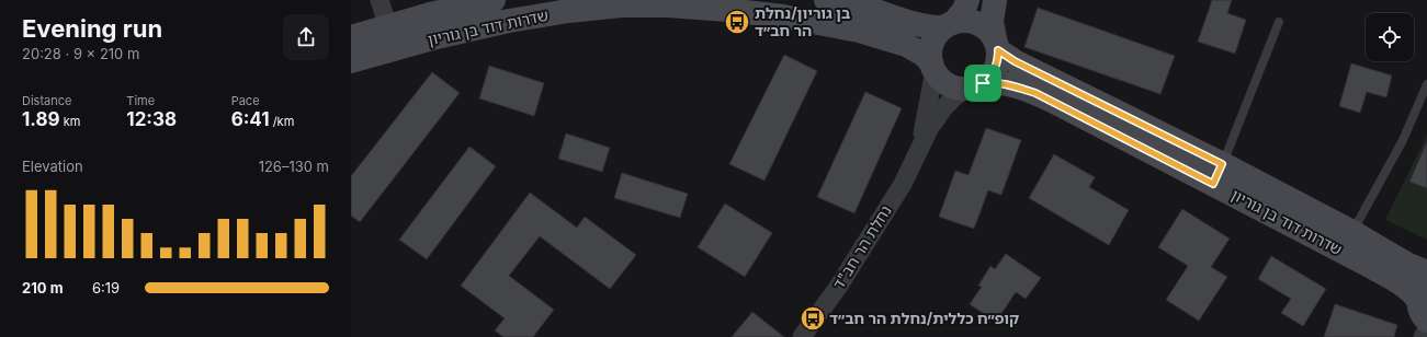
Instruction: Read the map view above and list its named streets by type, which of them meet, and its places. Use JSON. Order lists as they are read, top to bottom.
{
  "streets": {
    "street": ["שדרות דוד בן גוריון", "נחלת הר חב\"ד"]
  },
  "places": {
    "bus stop": ["בן גוריון/נחלת הר חב״ד", "קופ״ח כללית/נחלת הר חב״ד"]
  },
  "page": {
    "heading": ["Evening run", "20:28 · 9 × 210 m"],
    "stats": [
      ["Distance", "1.89 km"],
      ["Time", "12:38"],
      ["Pace", "6:41 /km"]
    ],
    "chart": ["Elevation", "126–130 m"],
    "list": [
      {
        "name": "210 m",
        "note": "6:19"
      }
    ]
  }
}
